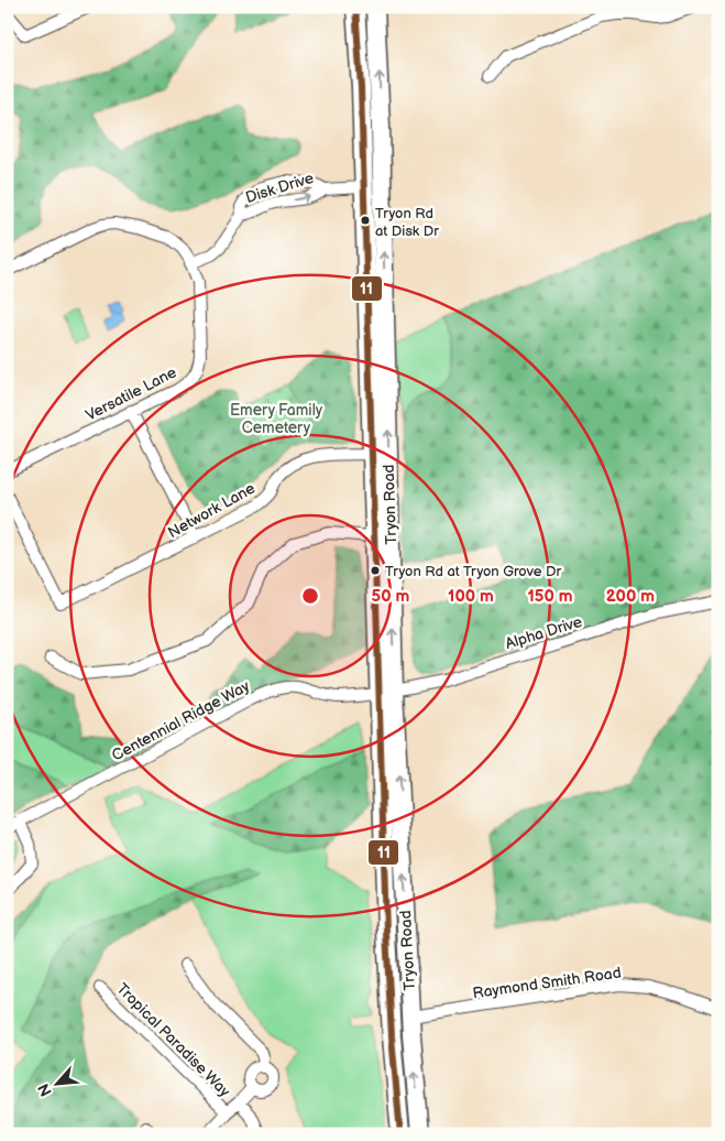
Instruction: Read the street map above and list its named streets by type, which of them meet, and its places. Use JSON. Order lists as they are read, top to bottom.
{
  "streets": {
    "main road": ["Tryon Road"],
    "street": [
      "Disk Drive",
      "Versatile Lane",
      "Network Lane",
      "Alpha Drive",
      "Centennial Ridge Way",
      "Raymond Smith Road",
      "Tropical Paradise Way"
    ]
  },
  "crossings": [
    ["Disk Drive", "Versatile Lane"],
    ["Disk Drive", "Tryon Road"],
    ["Tryon Road", "Network Lane"],
    ["Tryon Road", "Alpha Drive"],
    ["Tryon Road", "Centennial Ridge Way"],
    ["Tryon Road", "Raymond Smith Road"],
    ["Alpha Drive", "Centennial Ridge Way"]
  ],
  "parks": ["Emery Family Cemetery"],
  "places": ["Tryon Rd at Disk Dr", "Tryon Rd at Tryon Grove Dr"],
  "lines": ["transit line 11"],
  "north": "bottom left",
  "rings": [
    "50 m",
    "100 m",
    "150 m",
    "200 m"
  ]
}
